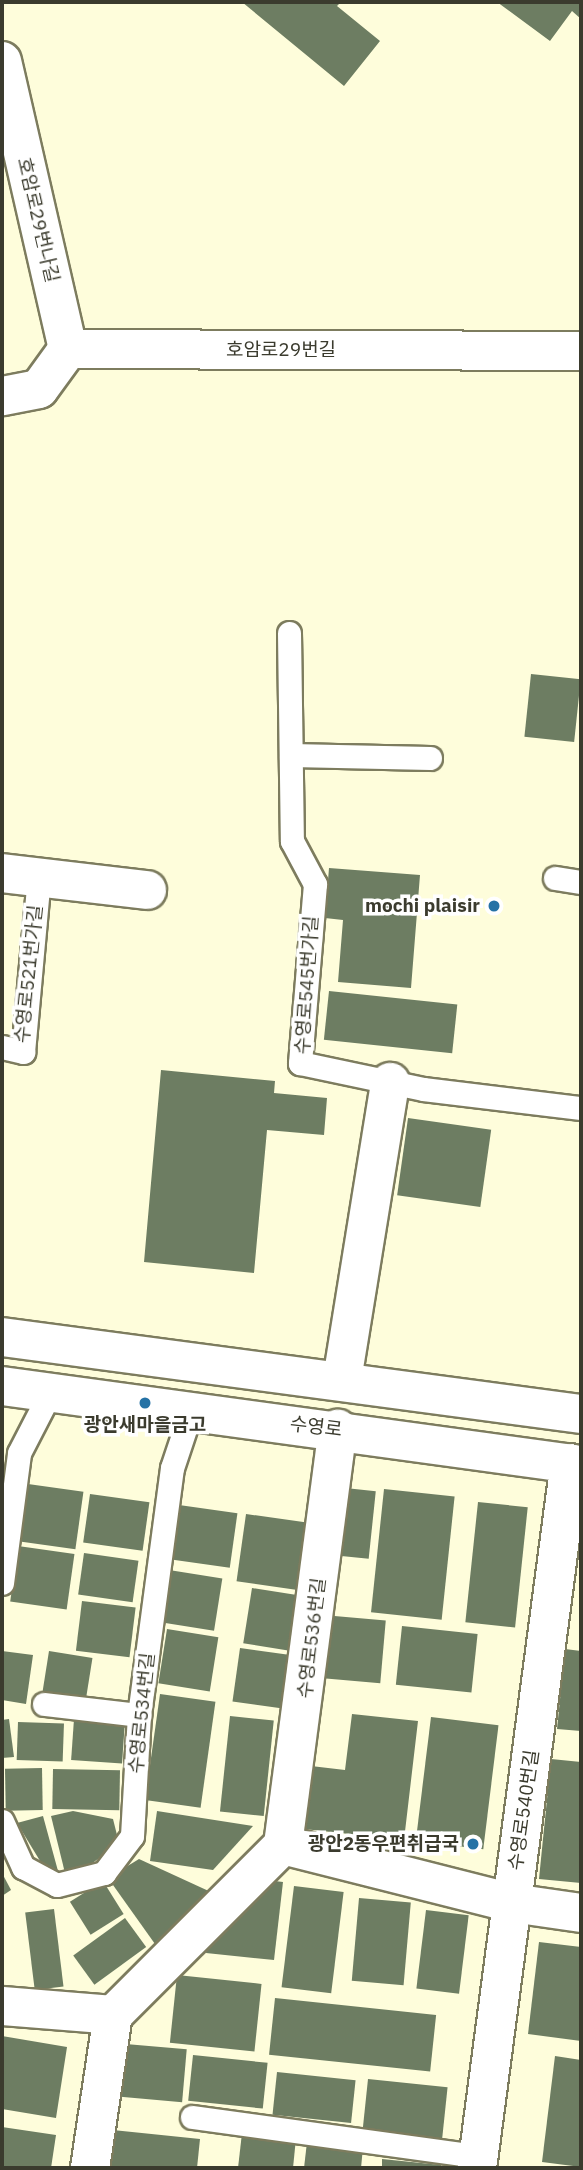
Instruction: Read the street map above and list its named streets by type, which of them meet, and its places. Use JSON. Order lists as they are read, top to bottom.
{
  "streets": {
    "street": [
      "호암로29번나길",
      "호암로29번길",
      "수영로521번가길",
      "수영로",
      "수영로536번길",
      "수영로540번길"
    ],
    "lane": ["수영로545번가길", "수영로534번길"]
  },
  "crossings": [
    ["호암로29번나길", "호암로29번길"],
    ["수영로", "수영로536번길"],
    ["수영로", "수영로534번길"],
    ["수영로", "수영로540번길"]
  ],
  "places": ["mochi plaisir", "광안새마을금고", "광안2동우편취급국"]
}
